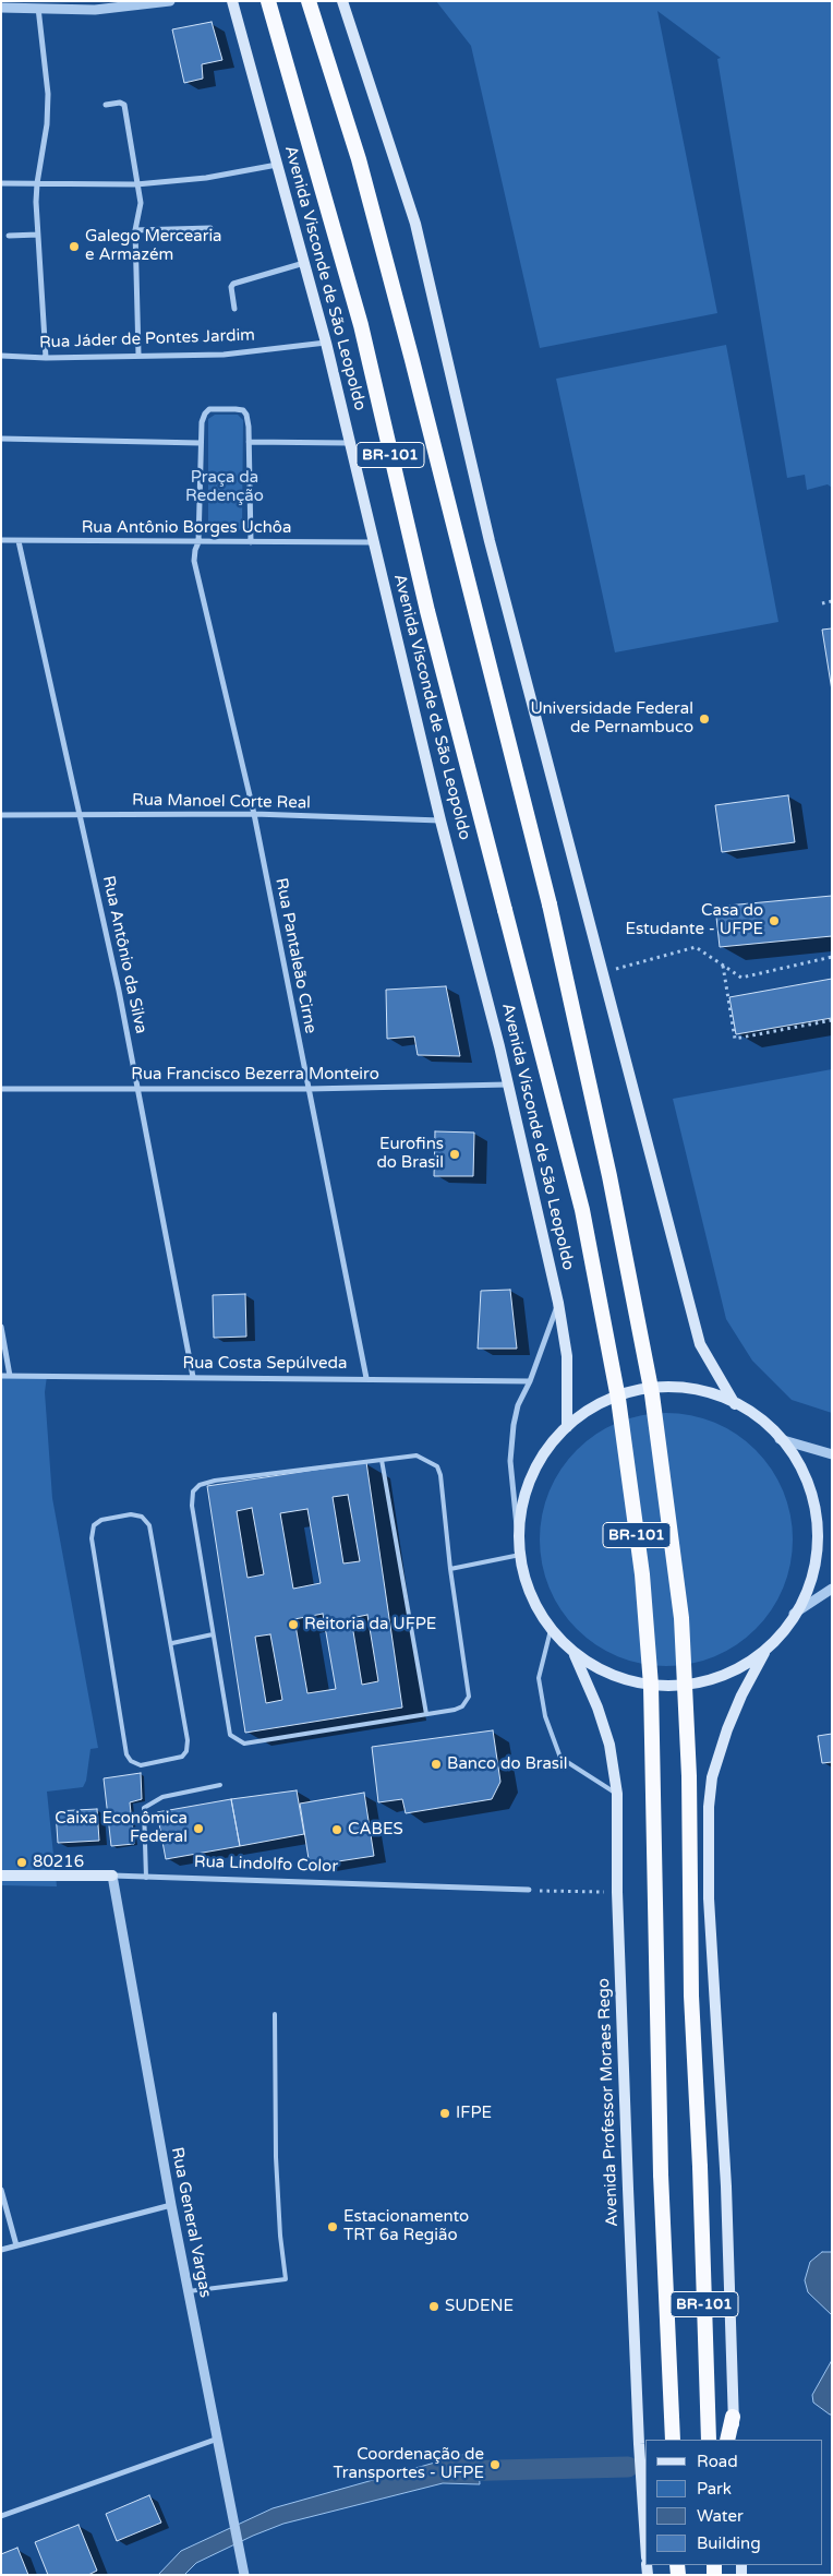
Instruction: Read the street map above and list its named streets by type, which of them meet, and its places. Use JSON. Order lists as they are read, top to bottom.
{
  "streets": {
    "highway": ["Avenida Visconde de São Leopoldo", "BR-101"],
    "main road": ["Rua Lindolfo Color", "Avenida Professor Moraes Rego"],
    "street": [
      "Rua Jáder de Pontes Jardim",
      "Rua Antônio Borges Uchôa",
      "Rua Manoel Corte Real",
      "Rua Antônio da Silva",
      "Rua Pantaleão Cirne",
      "Rua Francisco Bezerra Monteiro",
      "Rua Costa Sepúlveda",
      "Rua General Vargas"
    ]
  },
  "crossings": [
    ["Avenida Visconde de São Leopoldo", "Rua Jáder de Pontes Jardim"],
    ["Avenida Visconde de São Leopoldo", "Rua Antônio Borges Uchôa"],
    ["Avenida Visconde de São Leopoldo", "Rua Manoel Corte Real"],
    ["Avenida Visconde de São Leopoldo", "Rua Francisco Bezerra Monteiro"],
    ["Rua Antônio Borges Uchôa", "Rua Antônio da Silva"],
    ["Rua Antônio Borges Uchôa", "Rua Pantaleão Cirne"],
    ["Rua Manoel Corte Real", "Rua Antônio da Silva"],
    ["Rua Manoel Corte Real", "Rua Pantaleão Cirne"],
    ["Rua Antônio da Silva", "Rua Francisco Bezerra Monteiro"],
    ["Rua Antônio da Silva", "Rua Costa Sepúlveda"],
    ["Rua Pantaleão Cirne", "Rua Francisco Bezerra Monteiro"],
    ["Rua Pantaleão Cirne", "Rua Costa Sepúlveda"],
    ["Rua Lindolfo Color", "Rua General Vargas"]
  ],
  "parks": ["Praça da Redenção"],
  "places": [
    "Galego Mercearia e Armazém",
    "Universidade Federal de Pernambuco",
    "Casa do Estudante - UFPE",
    "Eurofins do Brasil",
    "Reitoria da UFPE",
    "Banco do Brasil",
    "Caixa Econômica Federal",
    "CABES",
    "80216",
    "IFPE",
    "Estacionamento TRT 6a Região",
    "SUDENE",
    "Coordenação de Transportes - UFPE"
  ],
  "legend": [
    "Road",
    "Park",
    "Water",
    "Building"
  ]
}
